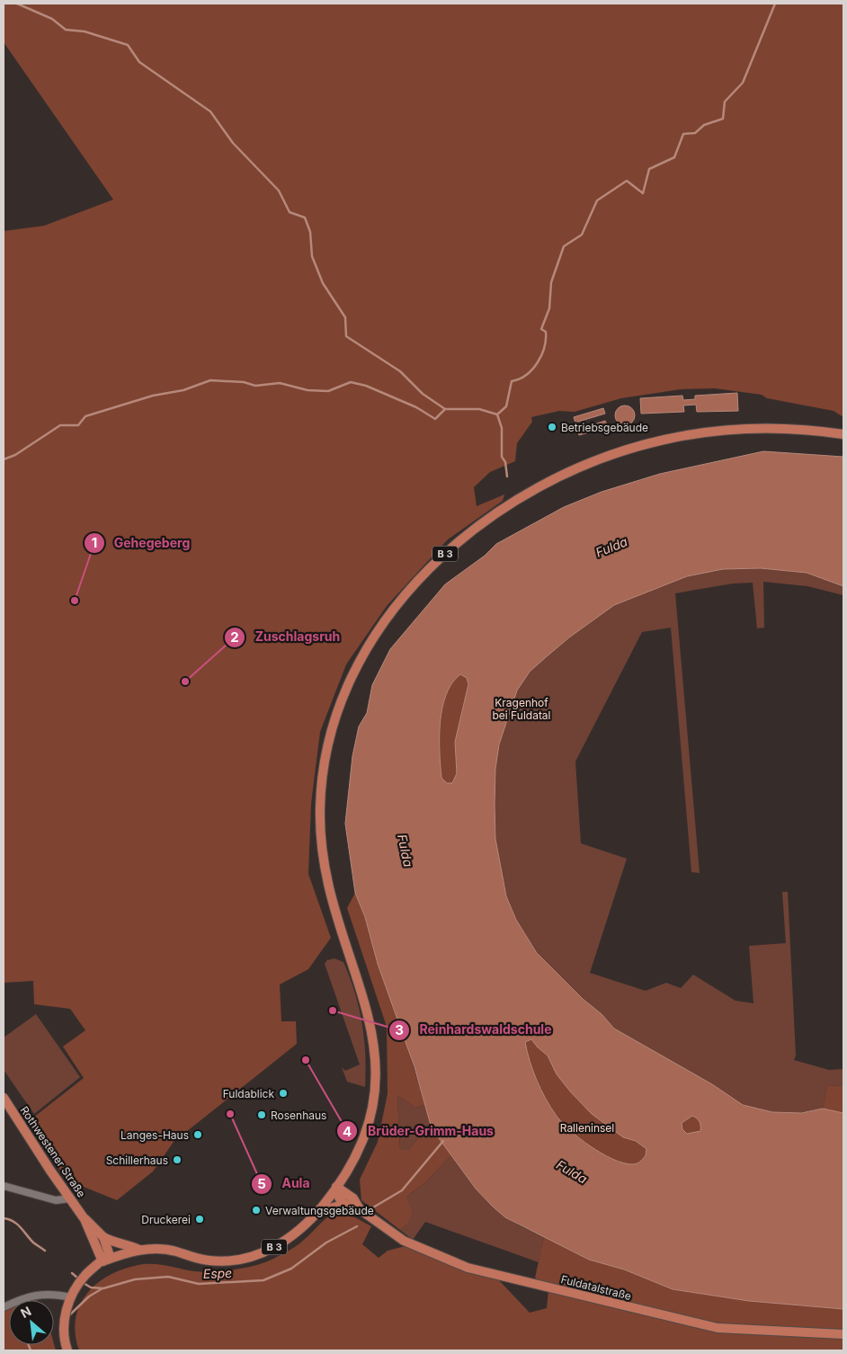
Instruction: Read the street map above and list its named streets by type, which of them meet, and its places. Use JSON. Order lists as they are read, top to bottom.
{
  "streets": {
    "main road": ["B 3", "Rothwestener Straße", "Fuldatalstraße"]
  },
  "crossings": [
    ["B 3", "Rothwestener Straße"],
    ["B 3", "Fuldatalstraße"]
  ],
  "water": ["Fulda", "Espe"],
  "parks": ["Kragenhof bei Fuldatal", "Ralleninsel"],
  "places": [
    "Betriebsgebäude",
    "Gehegeberg",
    "Zuschlagsruh",
    "Reinhardswaldschule",
    "Brüder-Grimm-Haus",
    "Fuldablick",
    "Aula",
    "Rosenhaus",
    "Langes-Haus",
    "Schillerhaus",
    "Verwaltungsgebäude",
    "Druckerei"
  ],
  "north": "top left"
}
